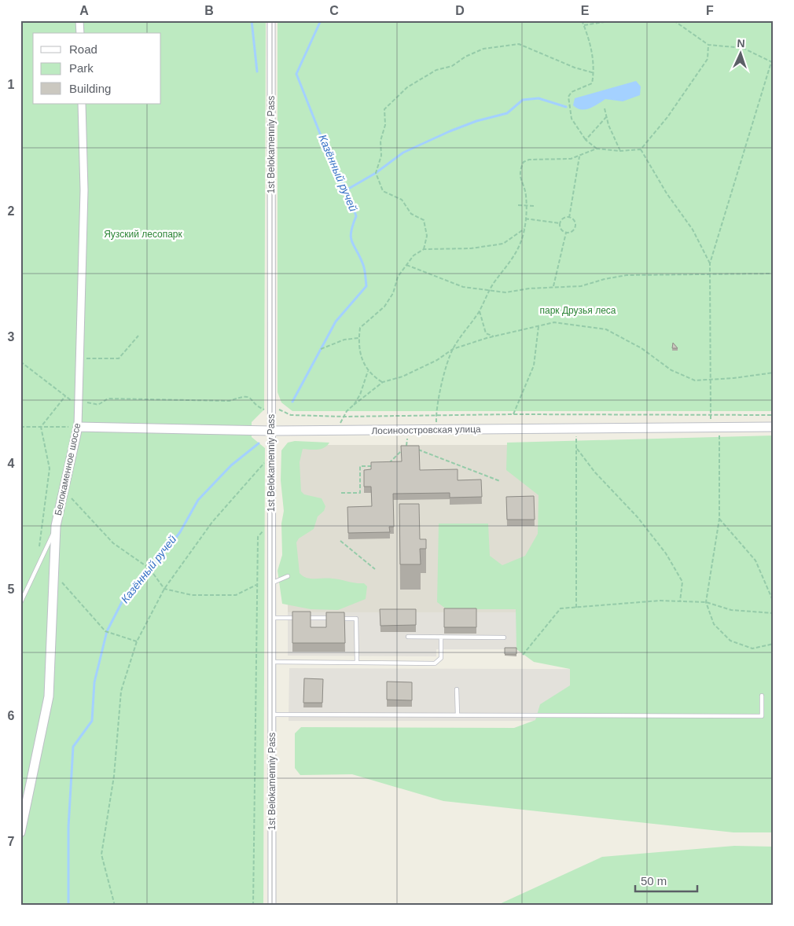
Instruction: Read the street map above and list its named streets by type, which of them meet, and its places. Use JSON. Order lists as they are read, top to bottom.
{
  "streets": {
    "street": ["1st Belokamenniy Pass", "Лосиноостровская улица", "Белокаменное шоссе"]
  },
  "crossings": [
    ["1st Belokamenniy Pass", "Лосиноостровская улица"],
    ["Лосиноостровская улица", "Белокаменное шоссе"]
  ],
  "water": ["Казённый ручей"],
  "parks": ["Яузский лесопарк", "парк Друзья леса"],
  "legend": ["Road", "Park", "Building"],
  "scale_bar": "50 m",
  "north": "top",
  "grid": {
    "columns": [
      "A",
      "B",
      "C",
      "D",
      "E",
      "F"
    ],
    "rows": [
      "1",
      "2",
      "3",
      "4",
      "5",
      "6",
      "7"
    ]
  }
}
